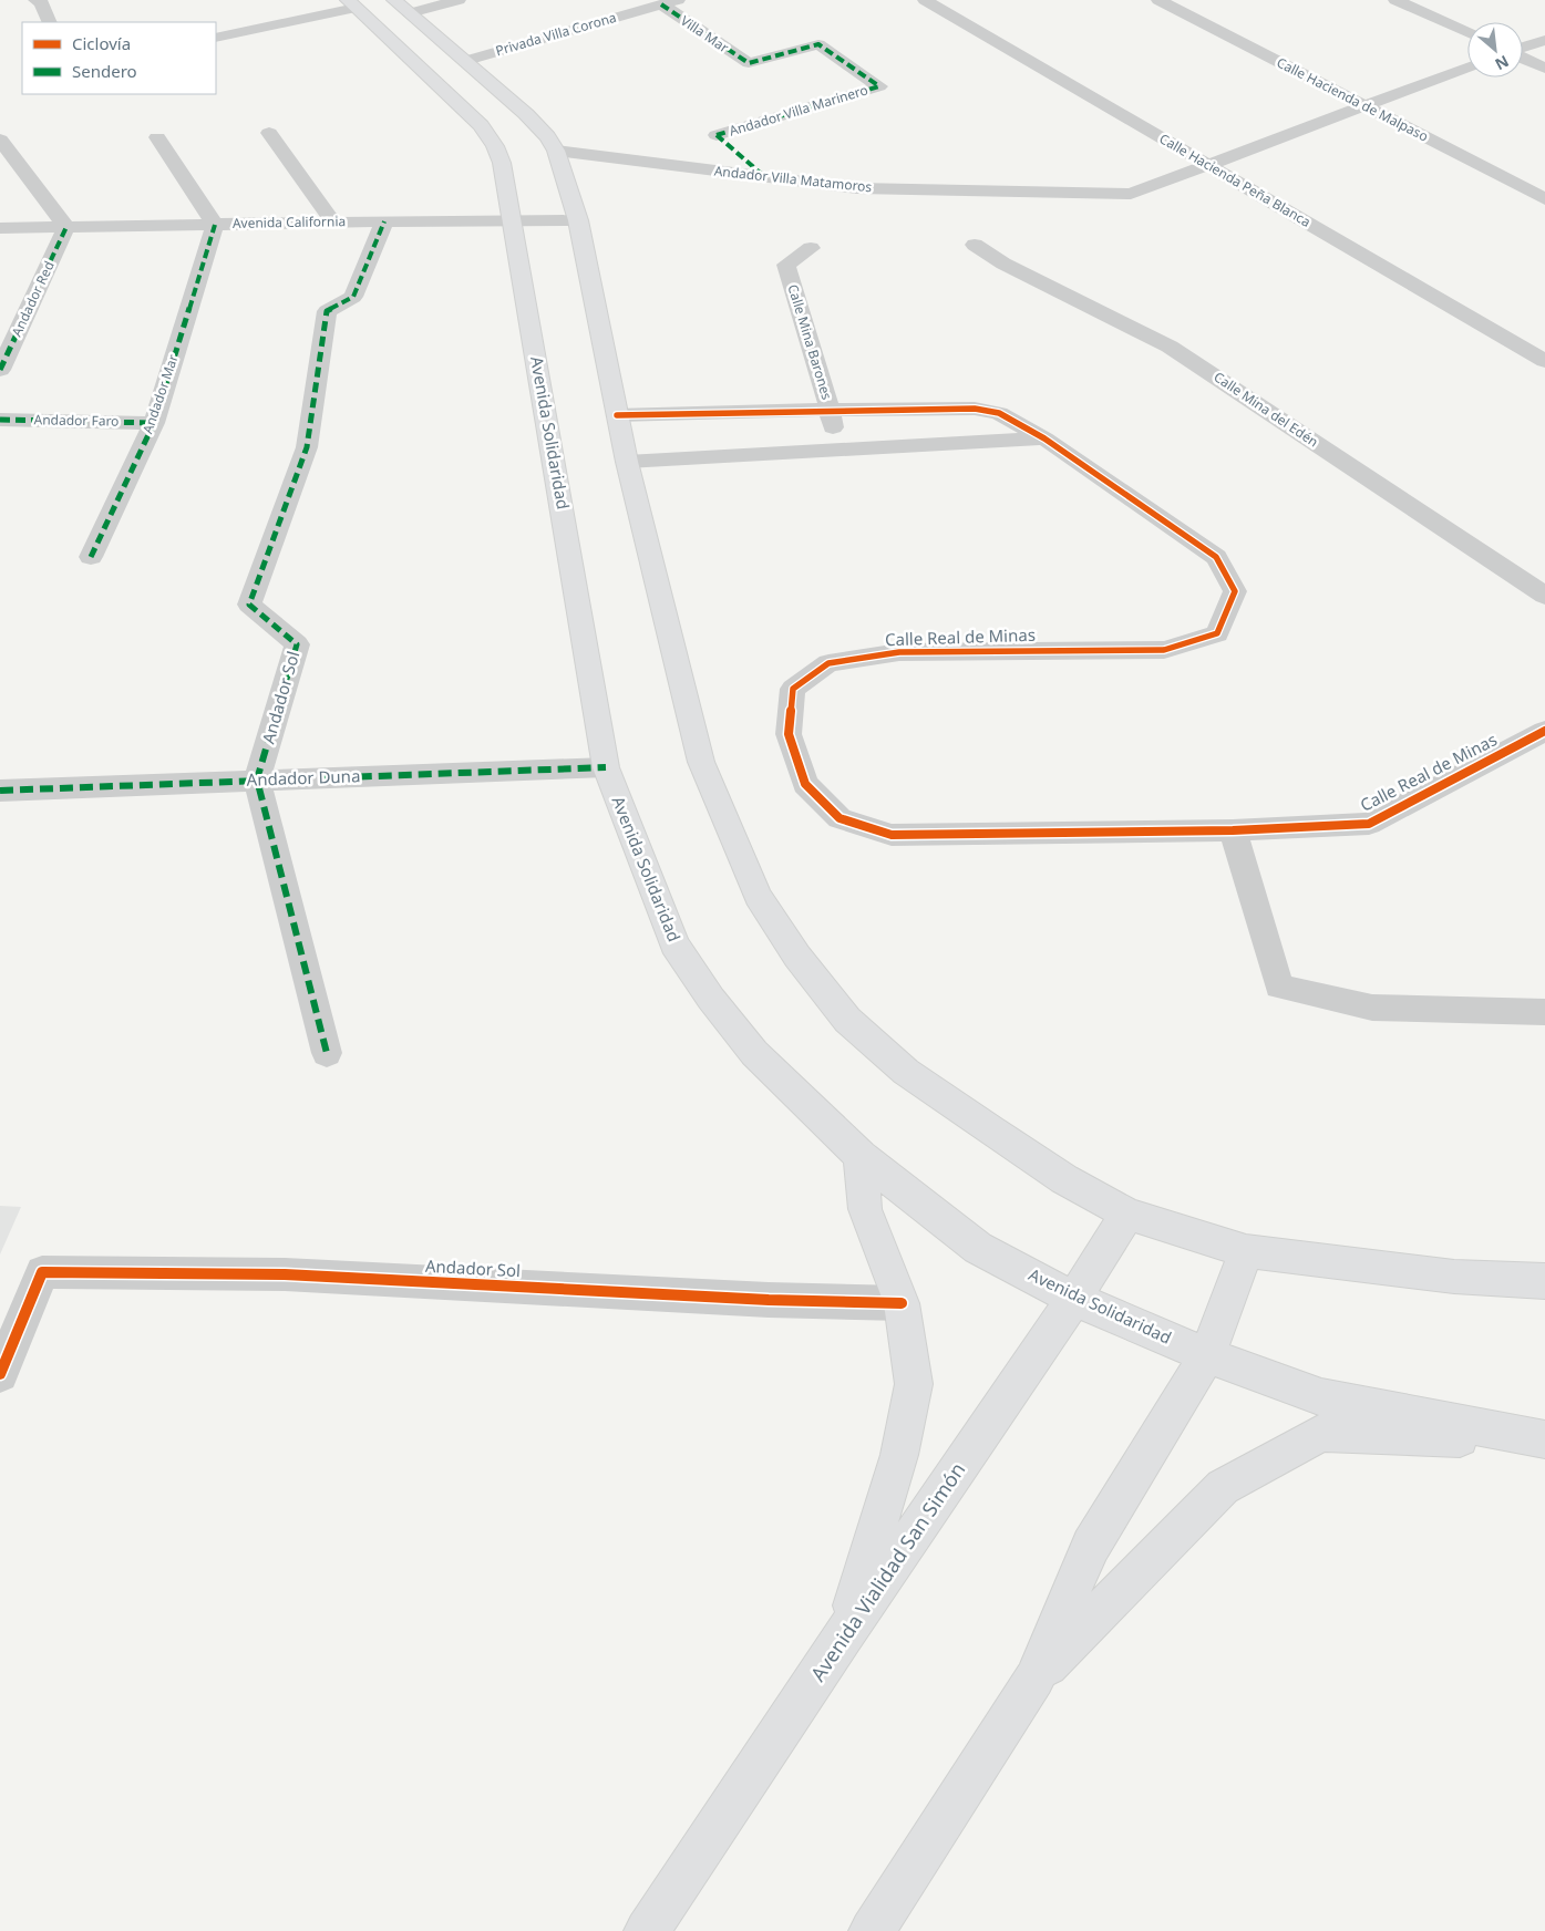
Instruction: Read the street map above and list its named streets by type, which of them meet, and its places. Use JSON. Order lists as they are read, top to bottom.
{
  "streets": {
    "main road": ["Avenida Solidaridad", "Avenida Vialidad San Simón"],
    "street": [
      "Privada Villa Corona",
      "Villa Mar",
      "Calle Hacienda de Malpaso",
      "Andador Villa Marinero",
      "Andador Villa Matamoros",
      "Calle Hacienda Peña Blanca",
      "Avenida California",
      "Andador Red",
      "Calle Mina Barones",
      "Andador Mar",
      "Calle Mina del Edén",
      "Andador Faro",
      "Calle Real de Minas",
      "Andador Sol",
      "Andador Duna"
    ]
  },
  "crossings": [
    ["Privada Villa Corona", "Villa Mar"],
    ["Villa Mar", "Andador Villa Marinero"],
    ["Andador Villa Marinero", "Andador Villa Matamoros"],
    ["Andador Villa Matamoros", "Calle Hacienda Peña Blanca"],
    ["Avenida California", "Andador Red"],
    ["Avenida California", "Andador Mar"],
    ["Avenida California", "Avenida Solidaridad"],
    ["Avenida California", "Andador Sol"],
    ["Calle Mina Barones", "Calle Real de Minas"],
    ["Andador Mar", "Andador Faro"],
    ["Avenida Solidaridad", "Andador Duna"],
    ["Avenida Solidaridad", "Avenida Vialidad San Simón"],
    ["Andador Sol", "Andador Duna"]
  ],
  "legend": ["Ciclovía", "Sendero"],
  "north": "bottom right"
}
